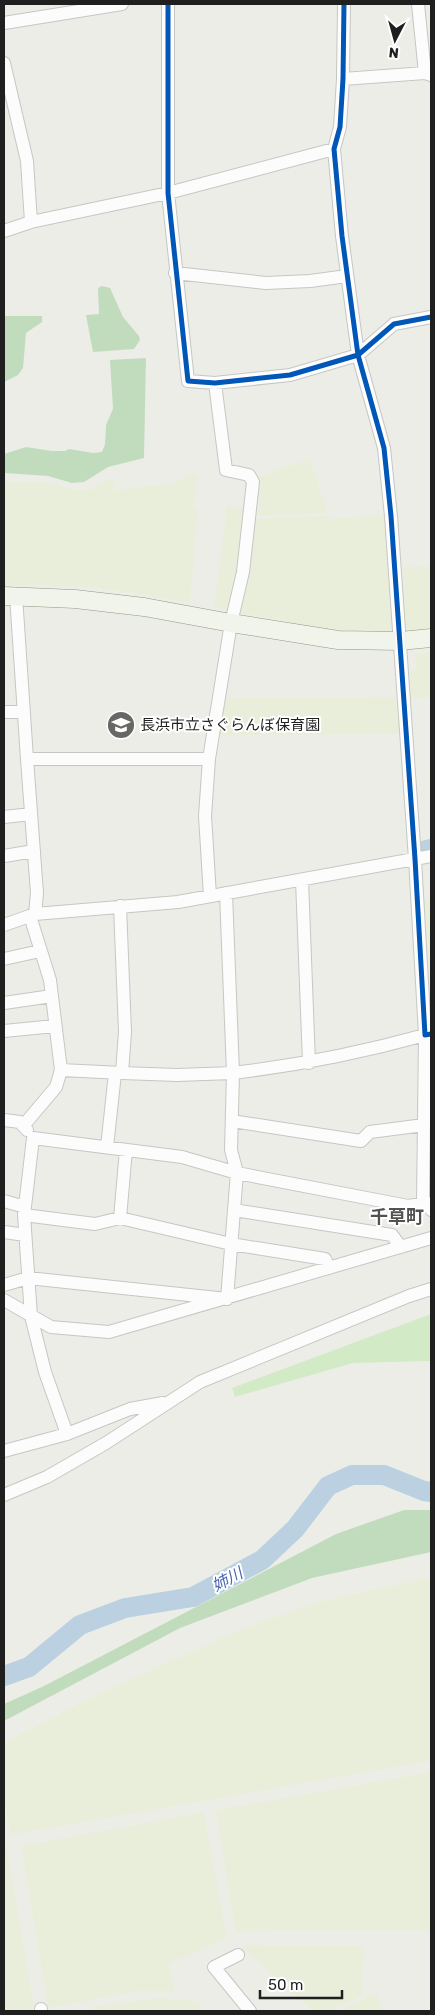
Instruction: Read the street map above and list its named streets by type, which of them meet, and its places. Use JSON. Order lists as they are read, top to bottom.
{
  "districts": ["千草町"],
  "water": ["姉川"],
  "places": {
    "school or university": ["長浜市立さぐらんぼ保育園"]
  },
  "scale_bar": "50 m",
  "north": "bottom"
}
